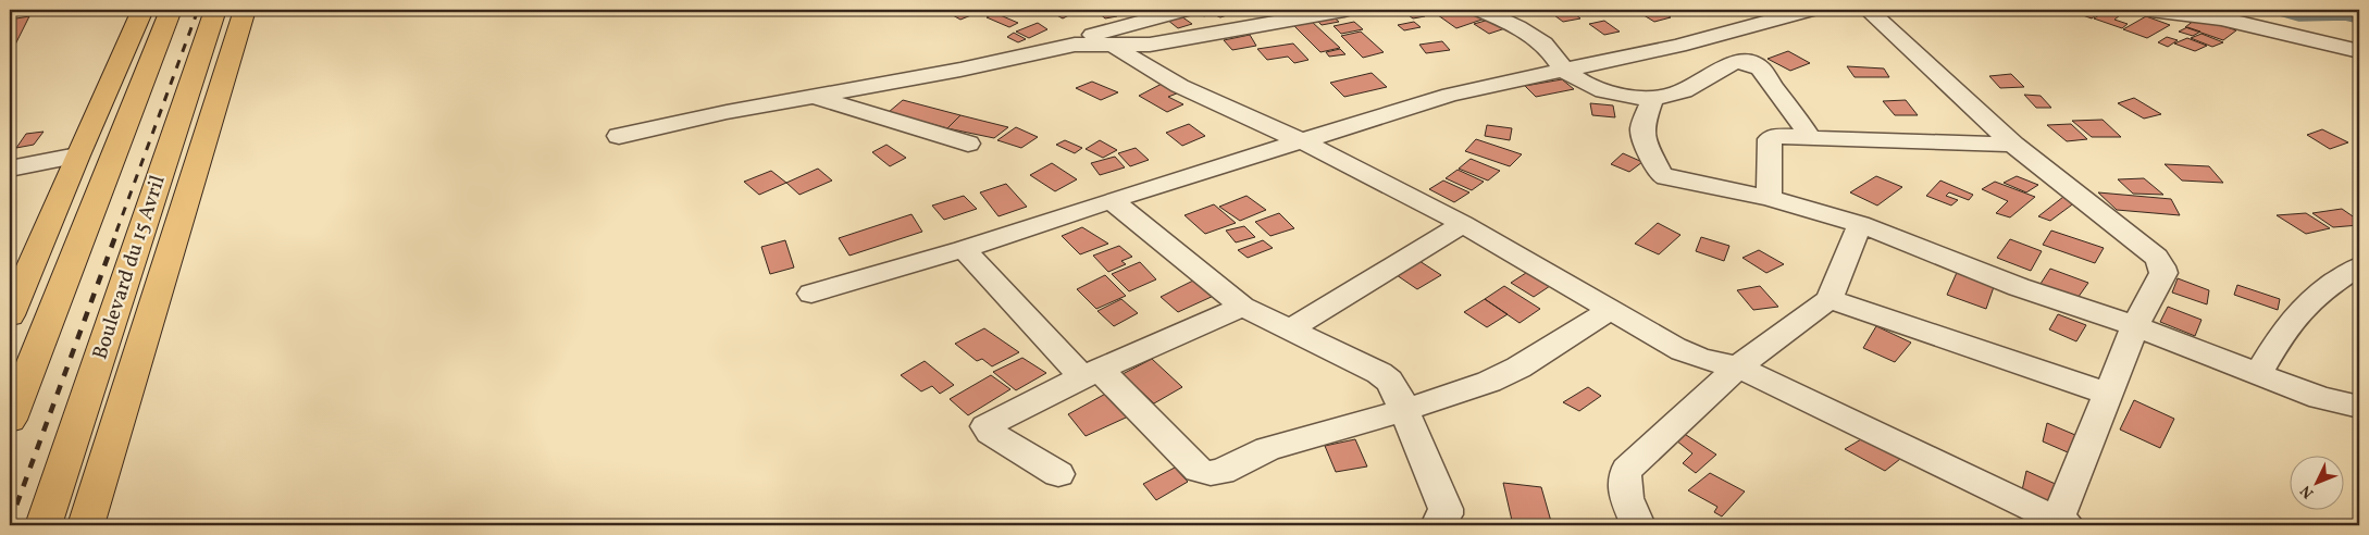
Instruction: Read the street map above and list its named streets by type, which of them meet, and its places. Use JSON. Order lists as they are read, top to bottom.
{
  "streets": {
    "main road": ["Boulevard du 15 Avril"]
  },
  "north": "bottom left"
}
